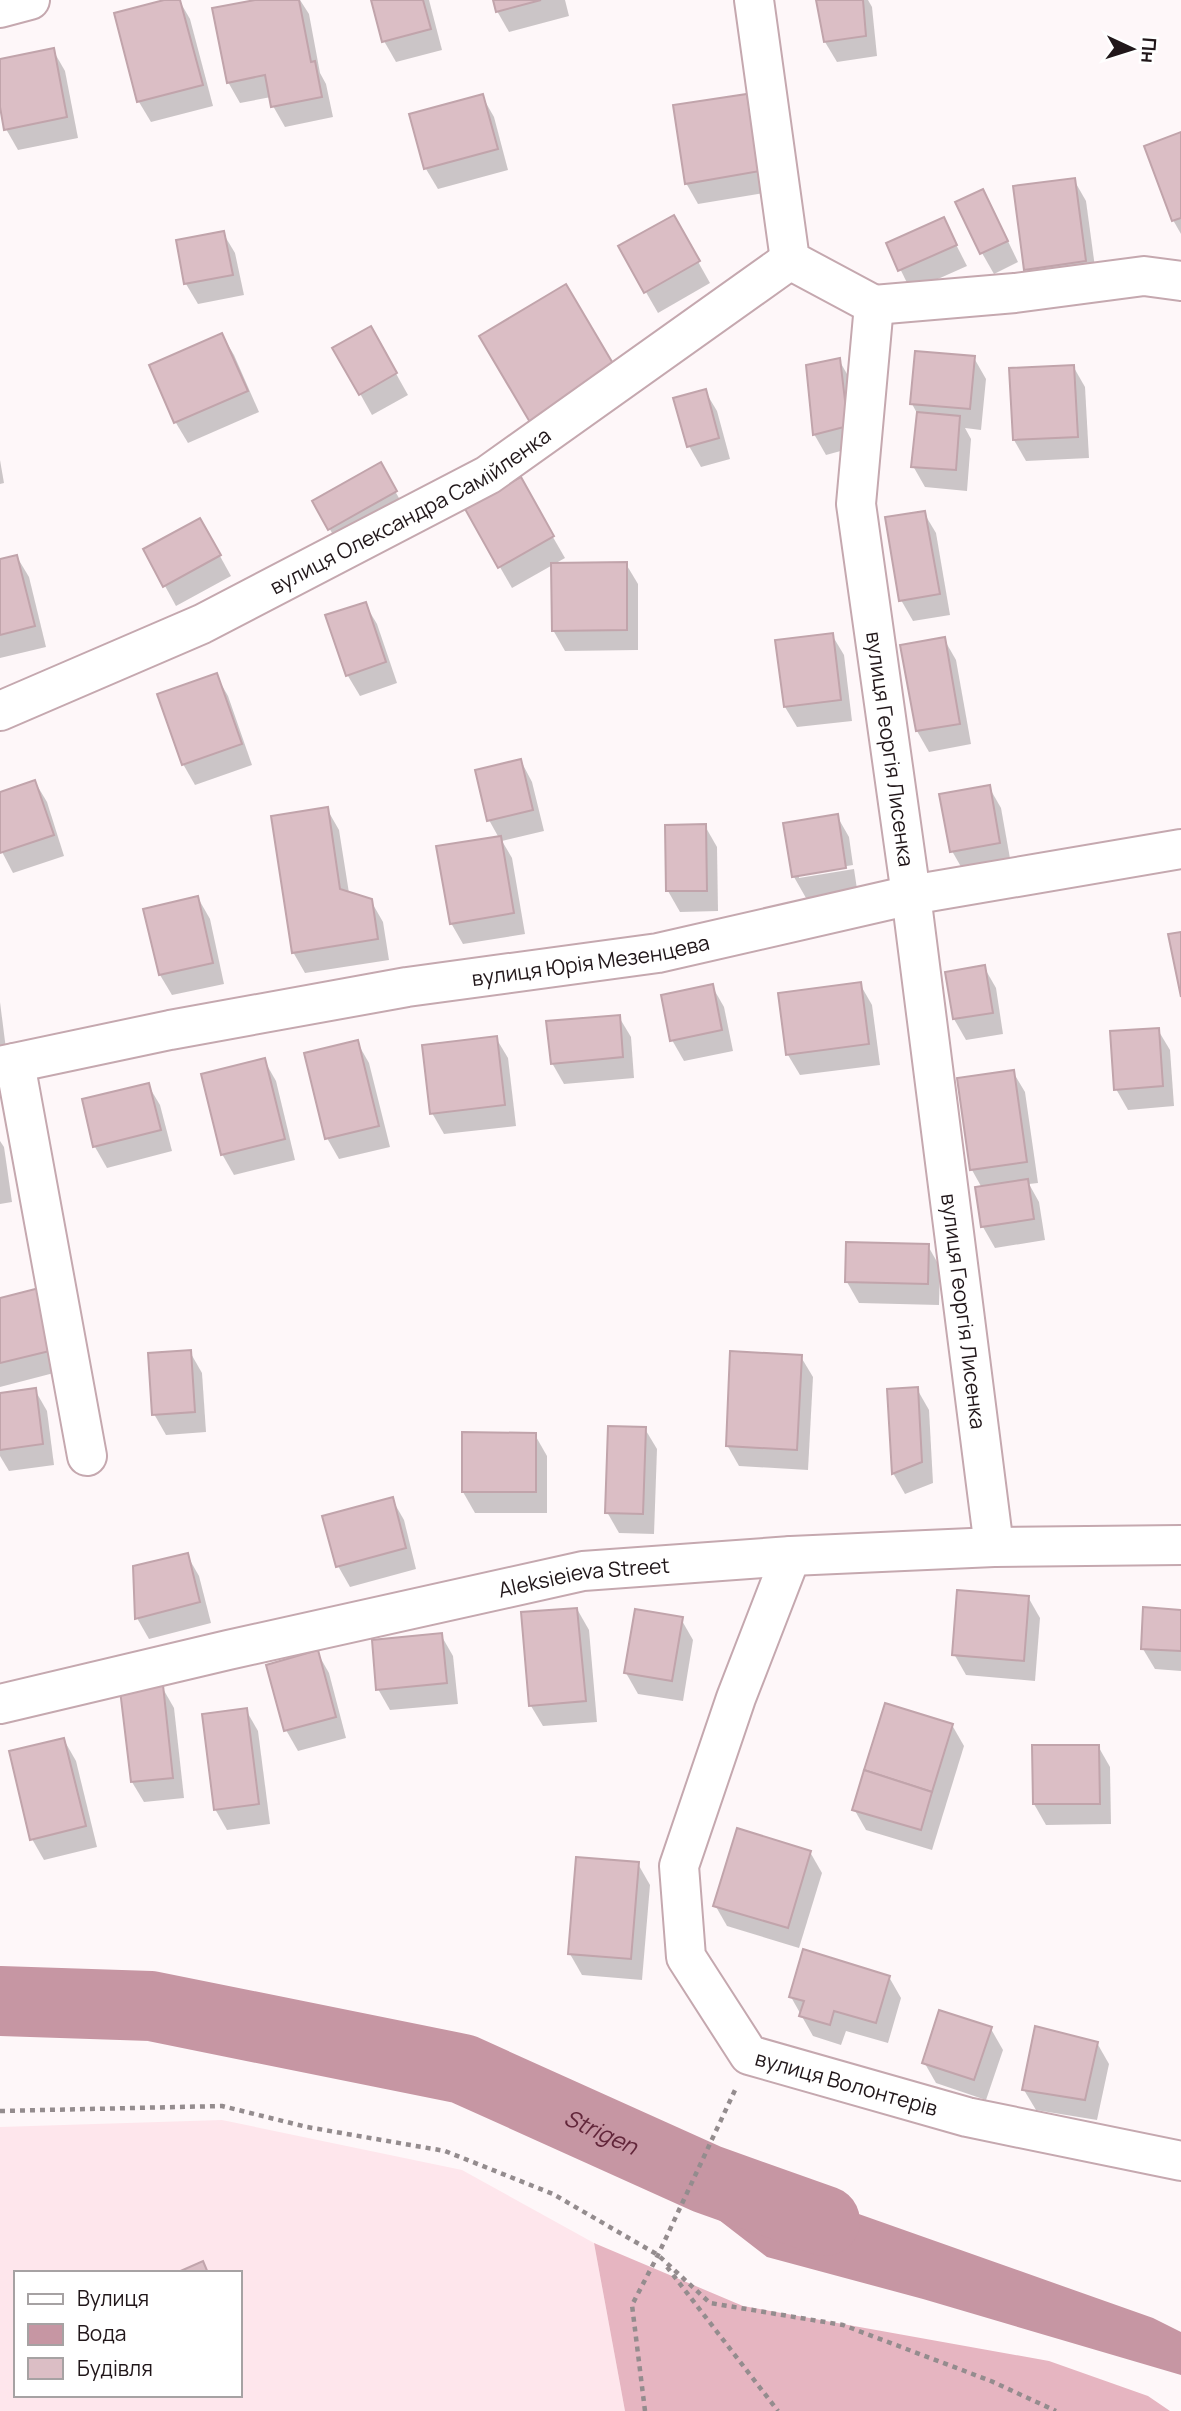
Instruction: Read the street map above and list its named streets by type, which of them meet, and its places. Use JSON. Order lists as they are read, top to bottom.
{
  "streets": {
    "street": [
      "вулиця Олександра Самійленка",
      "вулиця Георгія Лисенка",
      "вулиця Юрія Мезенцева",
      "Aleksieieva Street",
      "вулиця Волонтерів"
    ]
  },
  "crossings": [
    ["вулиця Георгія Лисенка", "вулиця Юрія Мезенцева"],
    ["вулиця Георгія Лисенка", "Aleksieieva Street"],
    ["Aleksieieva Street", "вулиця Волонтерів"]
  ],
  "water": ["Strigen"],
  "legend": ["Вулиця", "Вода", "Будівля"],
  "north": "right"
}
